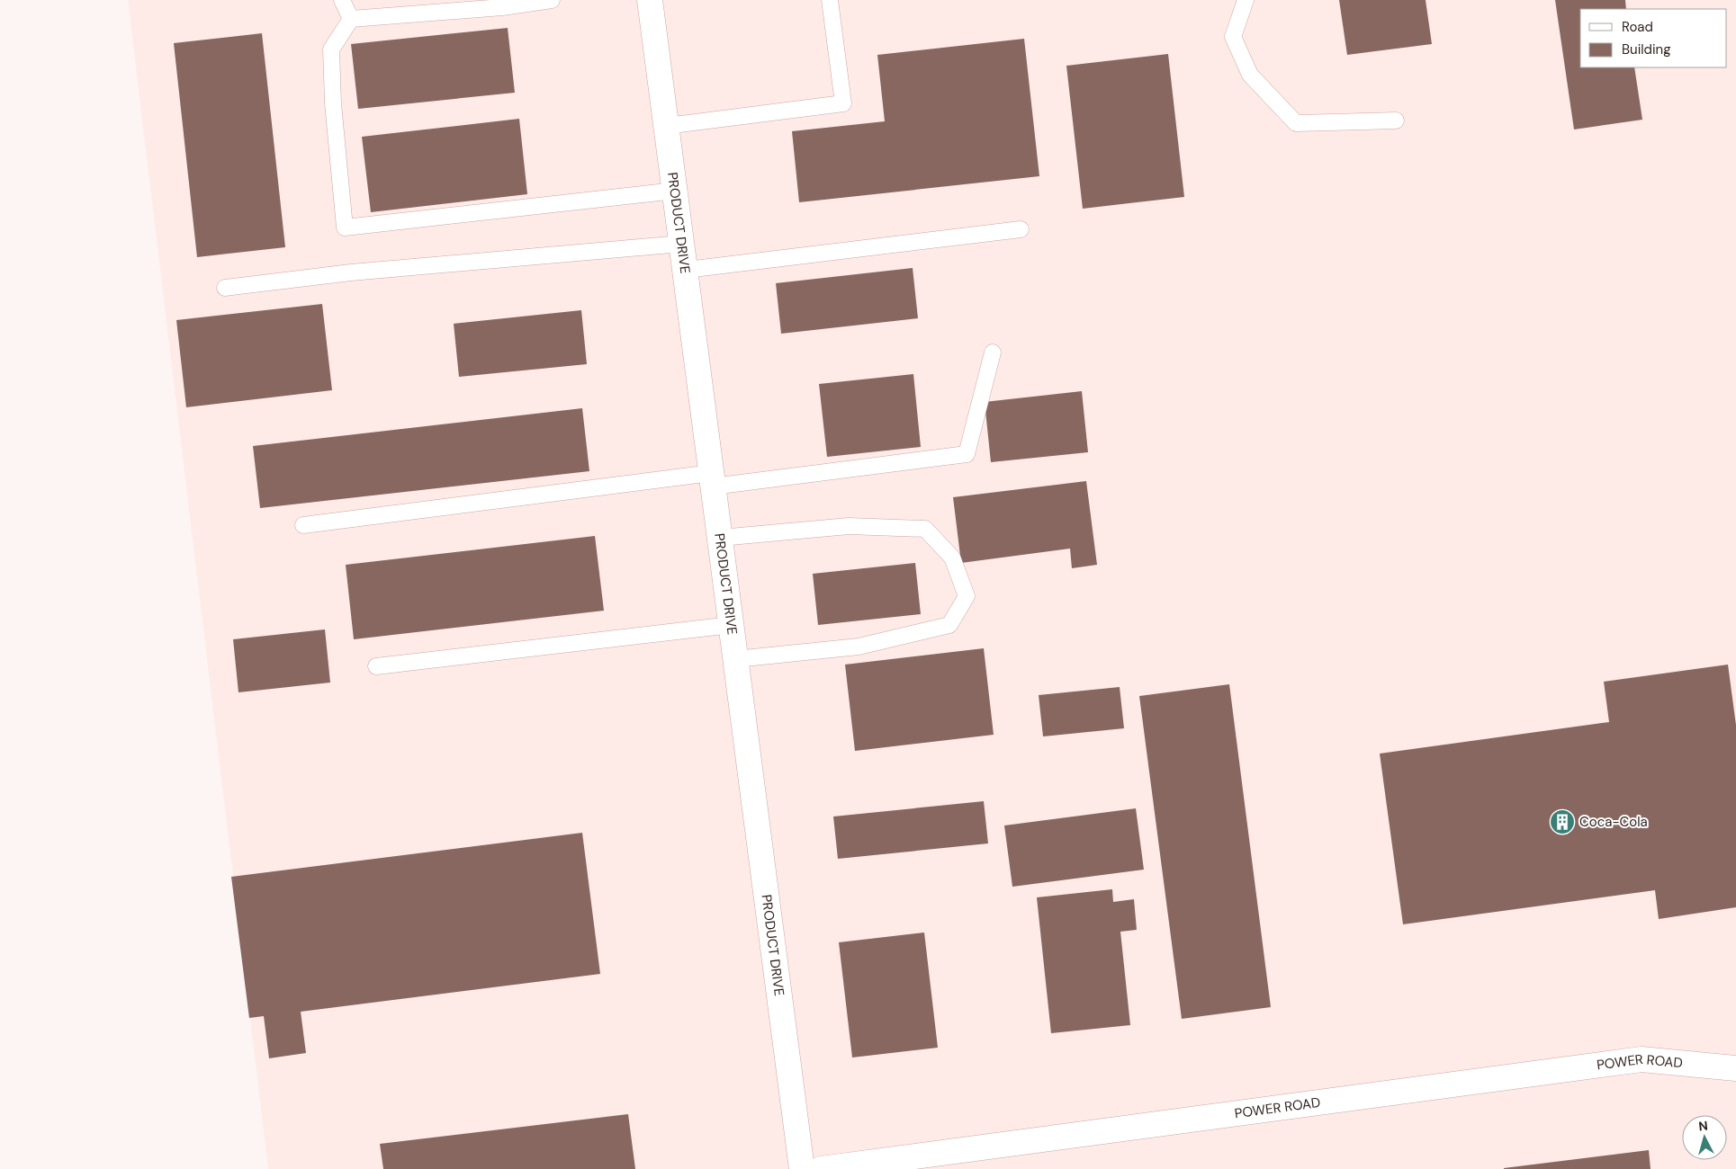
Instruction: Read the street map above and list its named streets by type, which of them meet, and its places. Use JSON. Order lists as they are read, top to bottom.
{
  "streets": {
    "street": ["PRODUCT DRIVE", "POWER ROAD"]
  },
  "places": {
    "building": ["Coca-Cola"]
  },
  "legend": ["Road", "Building"],
  "north": "top"
}
